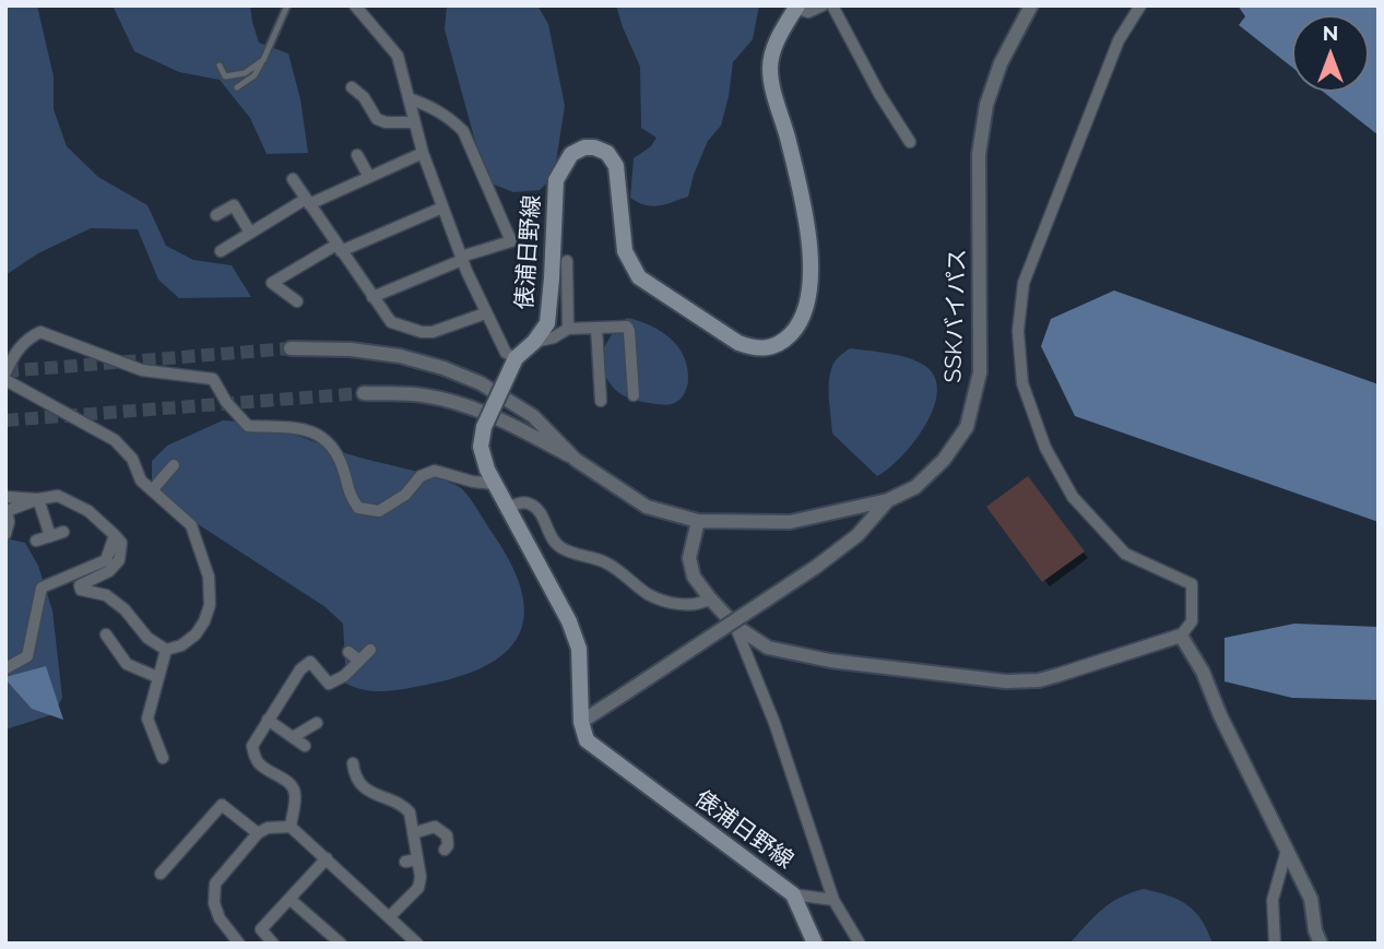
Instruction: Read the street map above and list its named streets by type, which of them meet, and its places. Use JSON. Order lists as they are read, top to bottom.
{
  "streets": {
    "main road": ["俵浦日野線"],
    "street": ["SSKバイパス"]
  },
  "north": "top"
}
